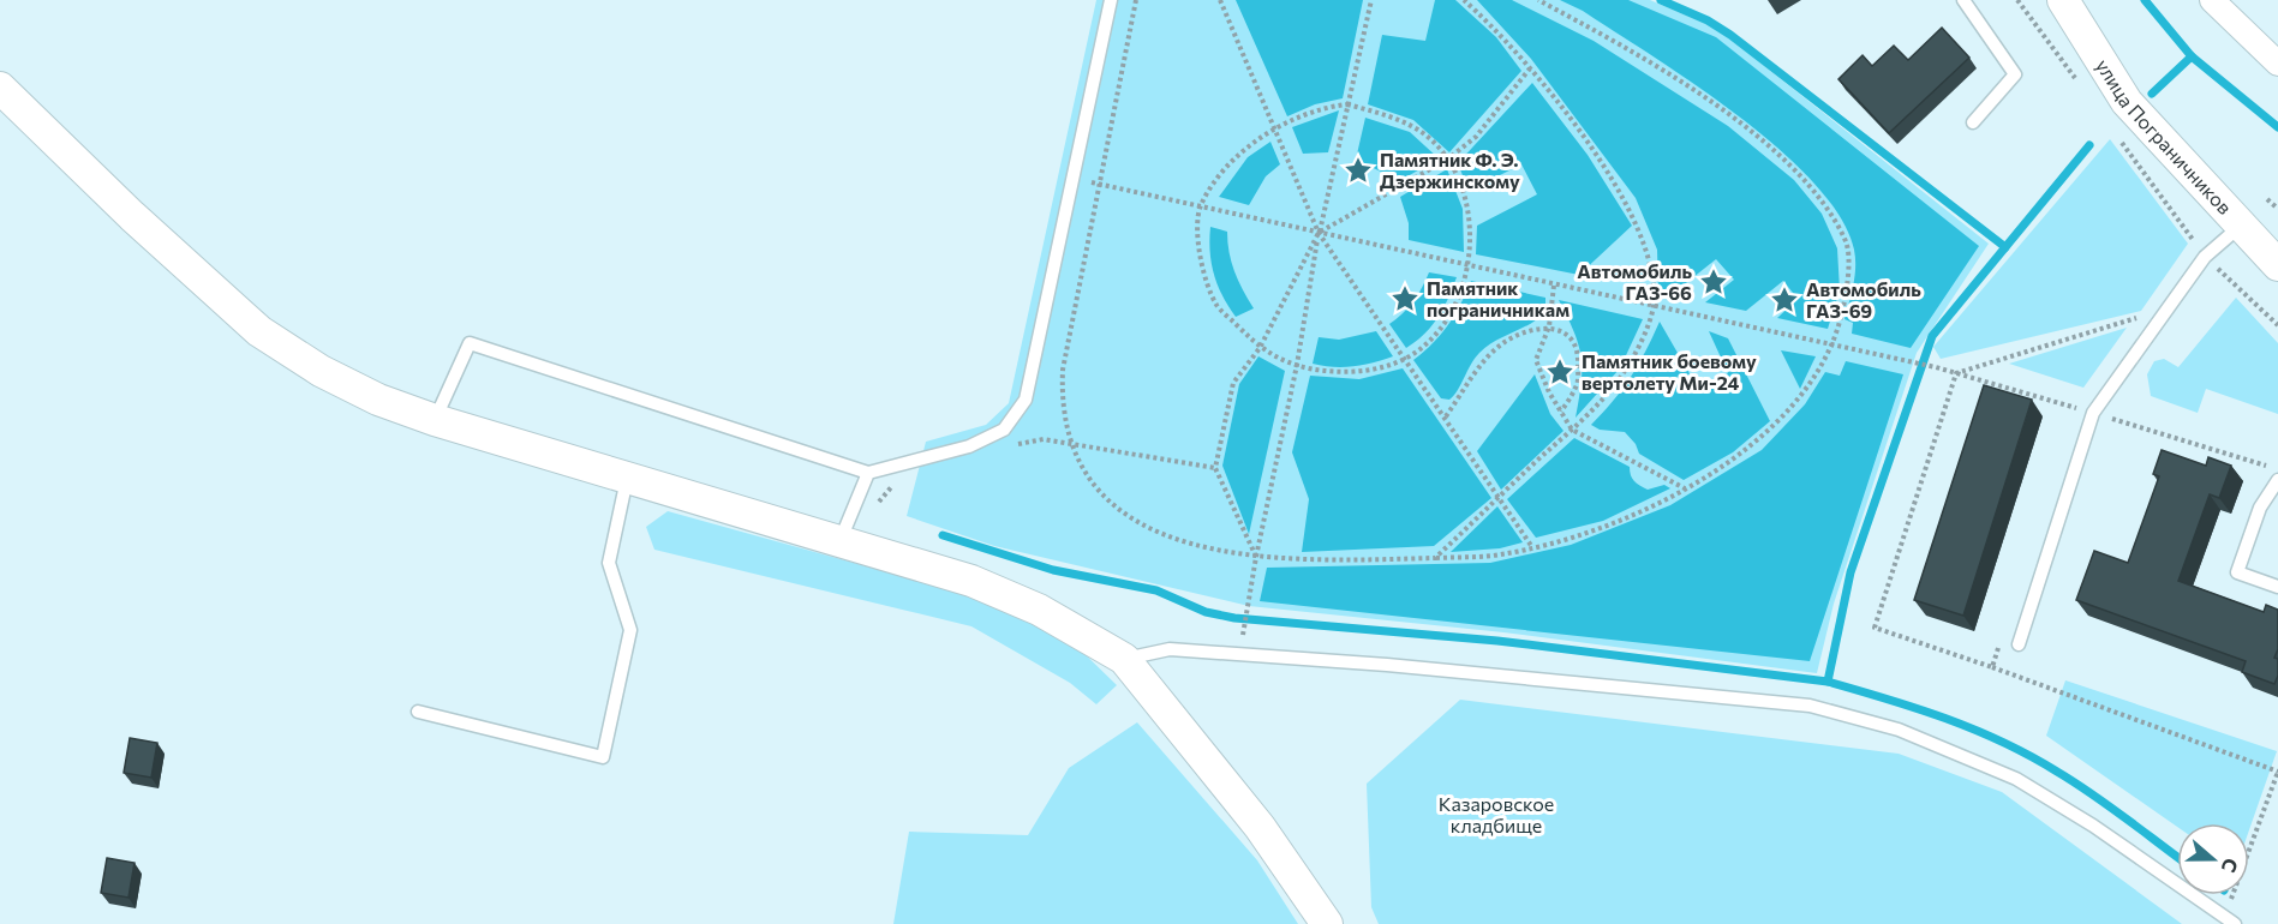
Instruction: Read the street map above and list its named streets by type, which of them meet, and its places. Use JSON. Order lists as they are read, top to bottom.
{
  "streets": {
    "street": ["улица Пограничников"]
  },
  "parks": ["Казаровское кладбище"],
  "places": {
    "place": [
      "Памятник Ф. Э. Дзержинскому",
      "Автомобиль ГАЗ-66",
      "Памятник пограничникам",
      "Автомобиль ГАЗ-69",
      "Памятник боевому вертолету Ми-24"
    ]
  },
  "north": "right"
}
